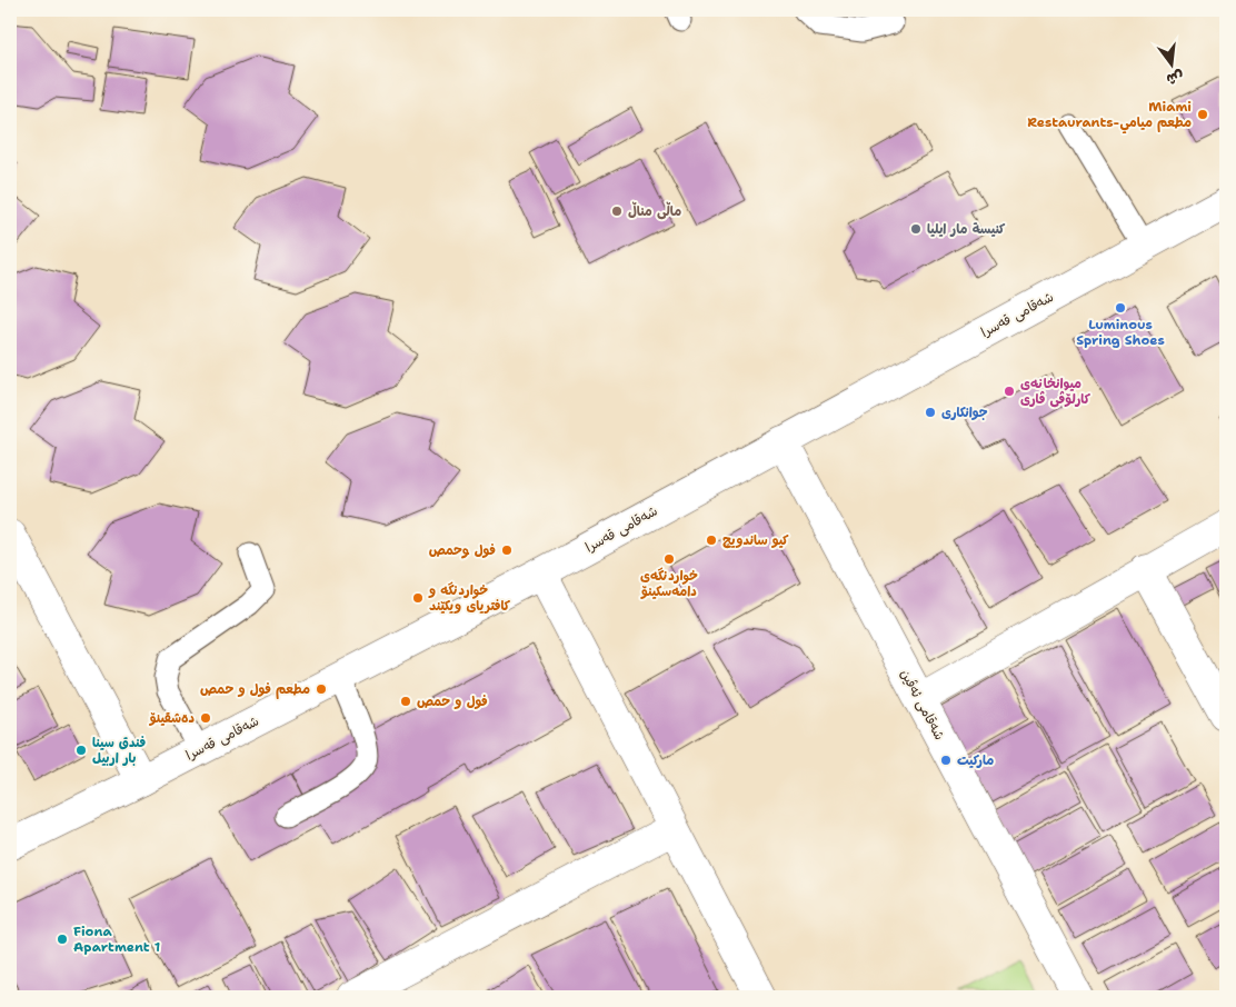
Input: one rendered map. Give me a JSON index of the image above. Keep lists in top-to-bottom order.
{
  "streets": {
    "street": ["شەقامی قەسرا", "شەقامی ئەڤین"]
  },
  "crossings": [
    ["شەقامی قەسرا", "شەقامی ئەڤین"]
  ],
  "places": [
    "Miami Restaurants-مطعم ميامي",
    "ماڵی مناڵ",
    "كنيسة مار ايليا",
    "Luminous Spring Shoes",
    "میوانخانەی کارلۆڤی ڤاری",
    "جوانکاری",
    "کیو ساندویچ",
    "فول وحمص",
    "خواردنگەی دامەسکینۆ",
    "خواردنگە و کافتریای ویکێند",
    "مطعم فول و حمص",
    "فول و حمص",
    "دەشقینۆ",
    "فندق سينا بار اربيل",
    "ماركيت",
    "Fiona Apartment 1"
  ],
  "north": "bottom"
}
